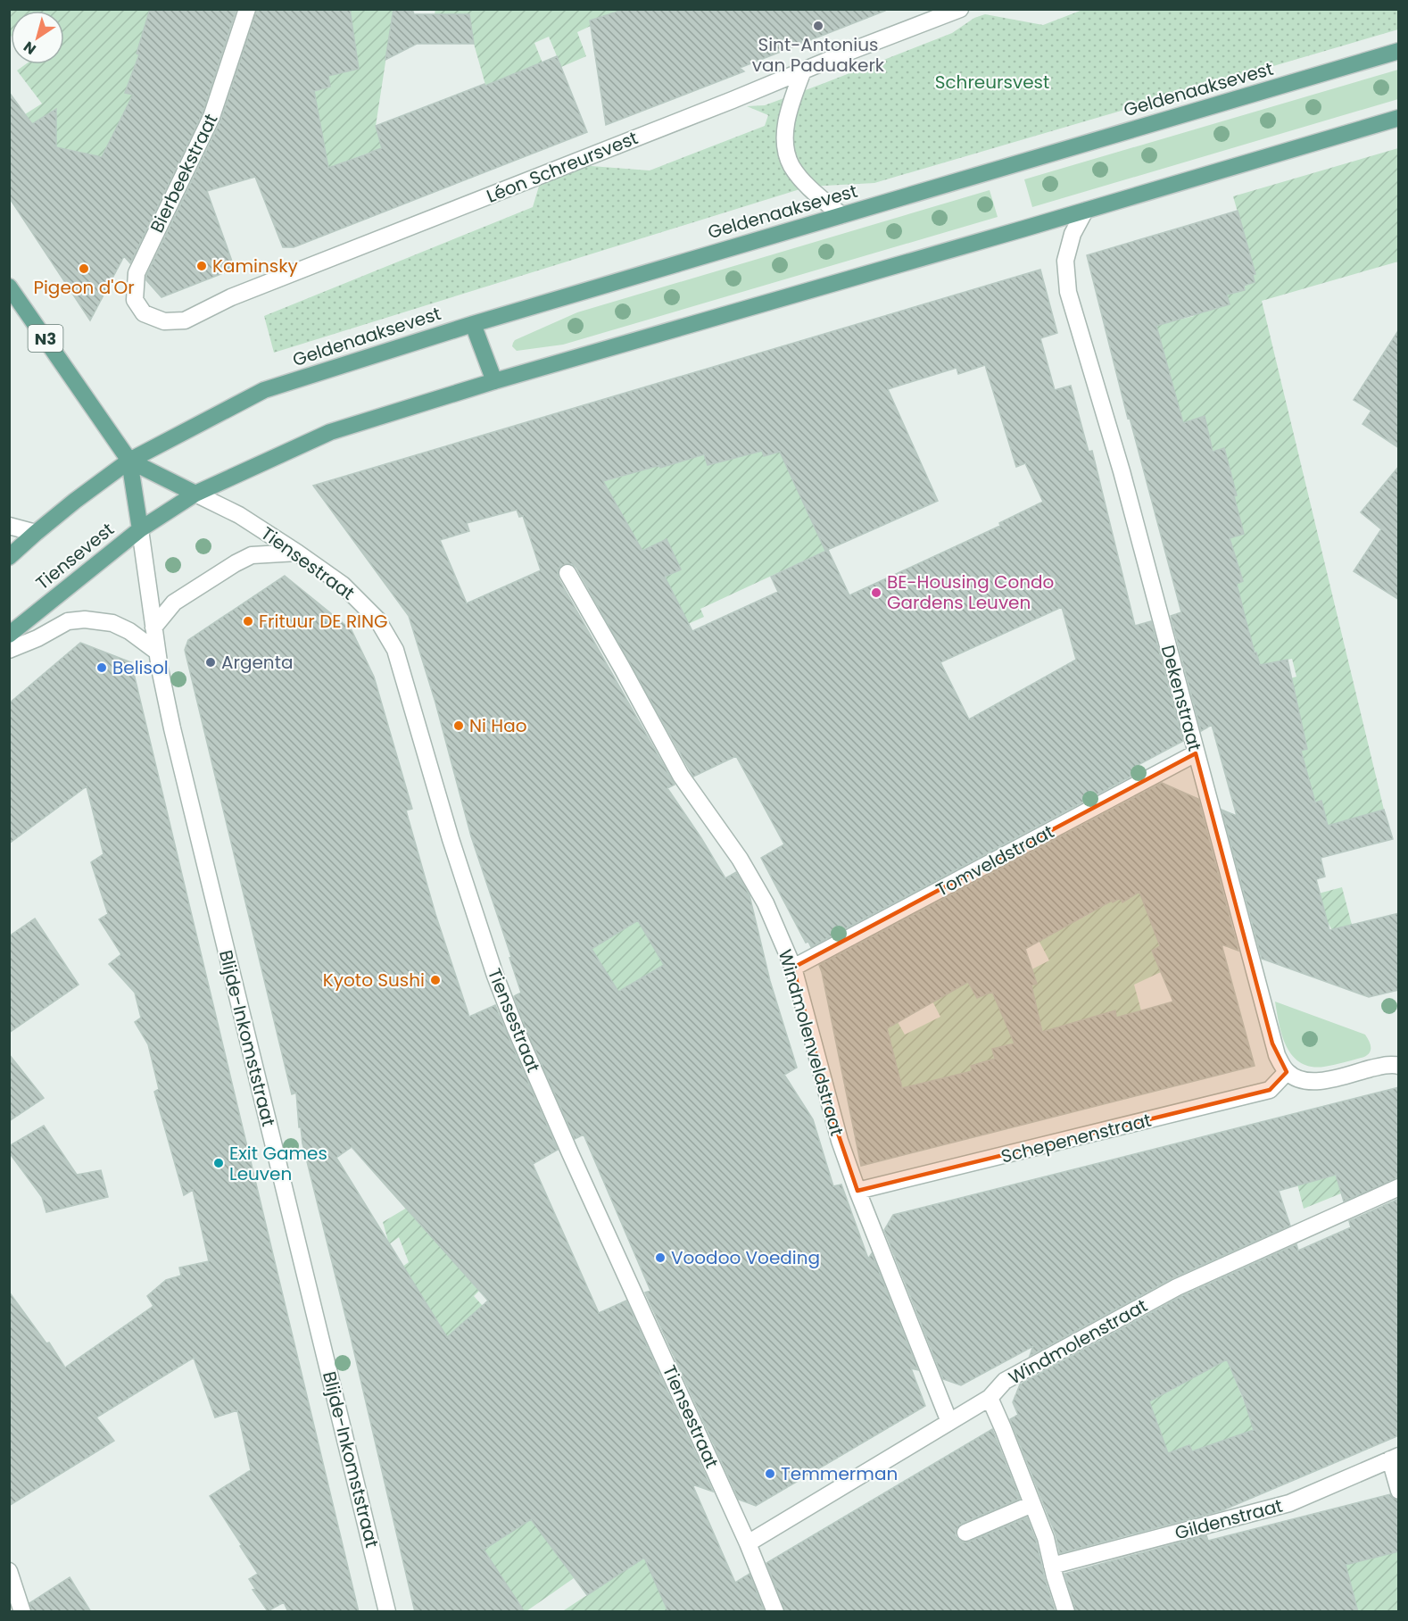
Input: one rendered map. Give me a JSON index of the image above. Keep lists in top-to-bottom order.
{
  "streets": {
    "main road": ["Geldenaaksevest", "N3", "Tiensevest"],
    "street": [
      "Léon Schreursvest",
      "Bierbeekstraat",
      "Tiensestraat",
      "Dekenstraat",
      "Tomveldstraat",
      "Blijde-Inkomststraat",
      "Windmolenveldstraat",
      "Schepenenstraat",
      "Windmolenstraat",
      "Gildenstraat"
    ]
  },
  "crossings": [
    ["Geldenaaksevest", "N3"],
    ["Léon Schreursvest", "Bierbeekstraat"],
    ["Tiensevest", "Tiensestraat"],
    ["Tiensevest", "Blijde-Inkomststraat"],
    ["Tiensestraat", "Windmolenstraat"],
    ["Dekenstraat", "Tomveldstraat"],
    ["Dekenstraat", "Schepenenstraat"],
    ["Tomveldstraat", "Windmolenveldstraat"],
    ["Windmolenveldstraat", "Schepenenstraat"],
    ["Windmolenveldstraat", "Windmolenstraat"]
  ],
  "parks": ["Schreursvest"],
  "places": [
    "Sint-Antonius van Paduakerk",
    "Kaminsky",
    "Pigeon d'Or",
    "BE-Housing Condo Gardens Leuven",
    "Frituur DE RING",
    "Argenta",
    "Belisol",
    "Ni Hao",
    "Kyoto Sushi",
    "Exit Games Leuven",
    "Voodoo Voeding",
    "Temmerman"
  ],
  "north": "bottom left"
}
